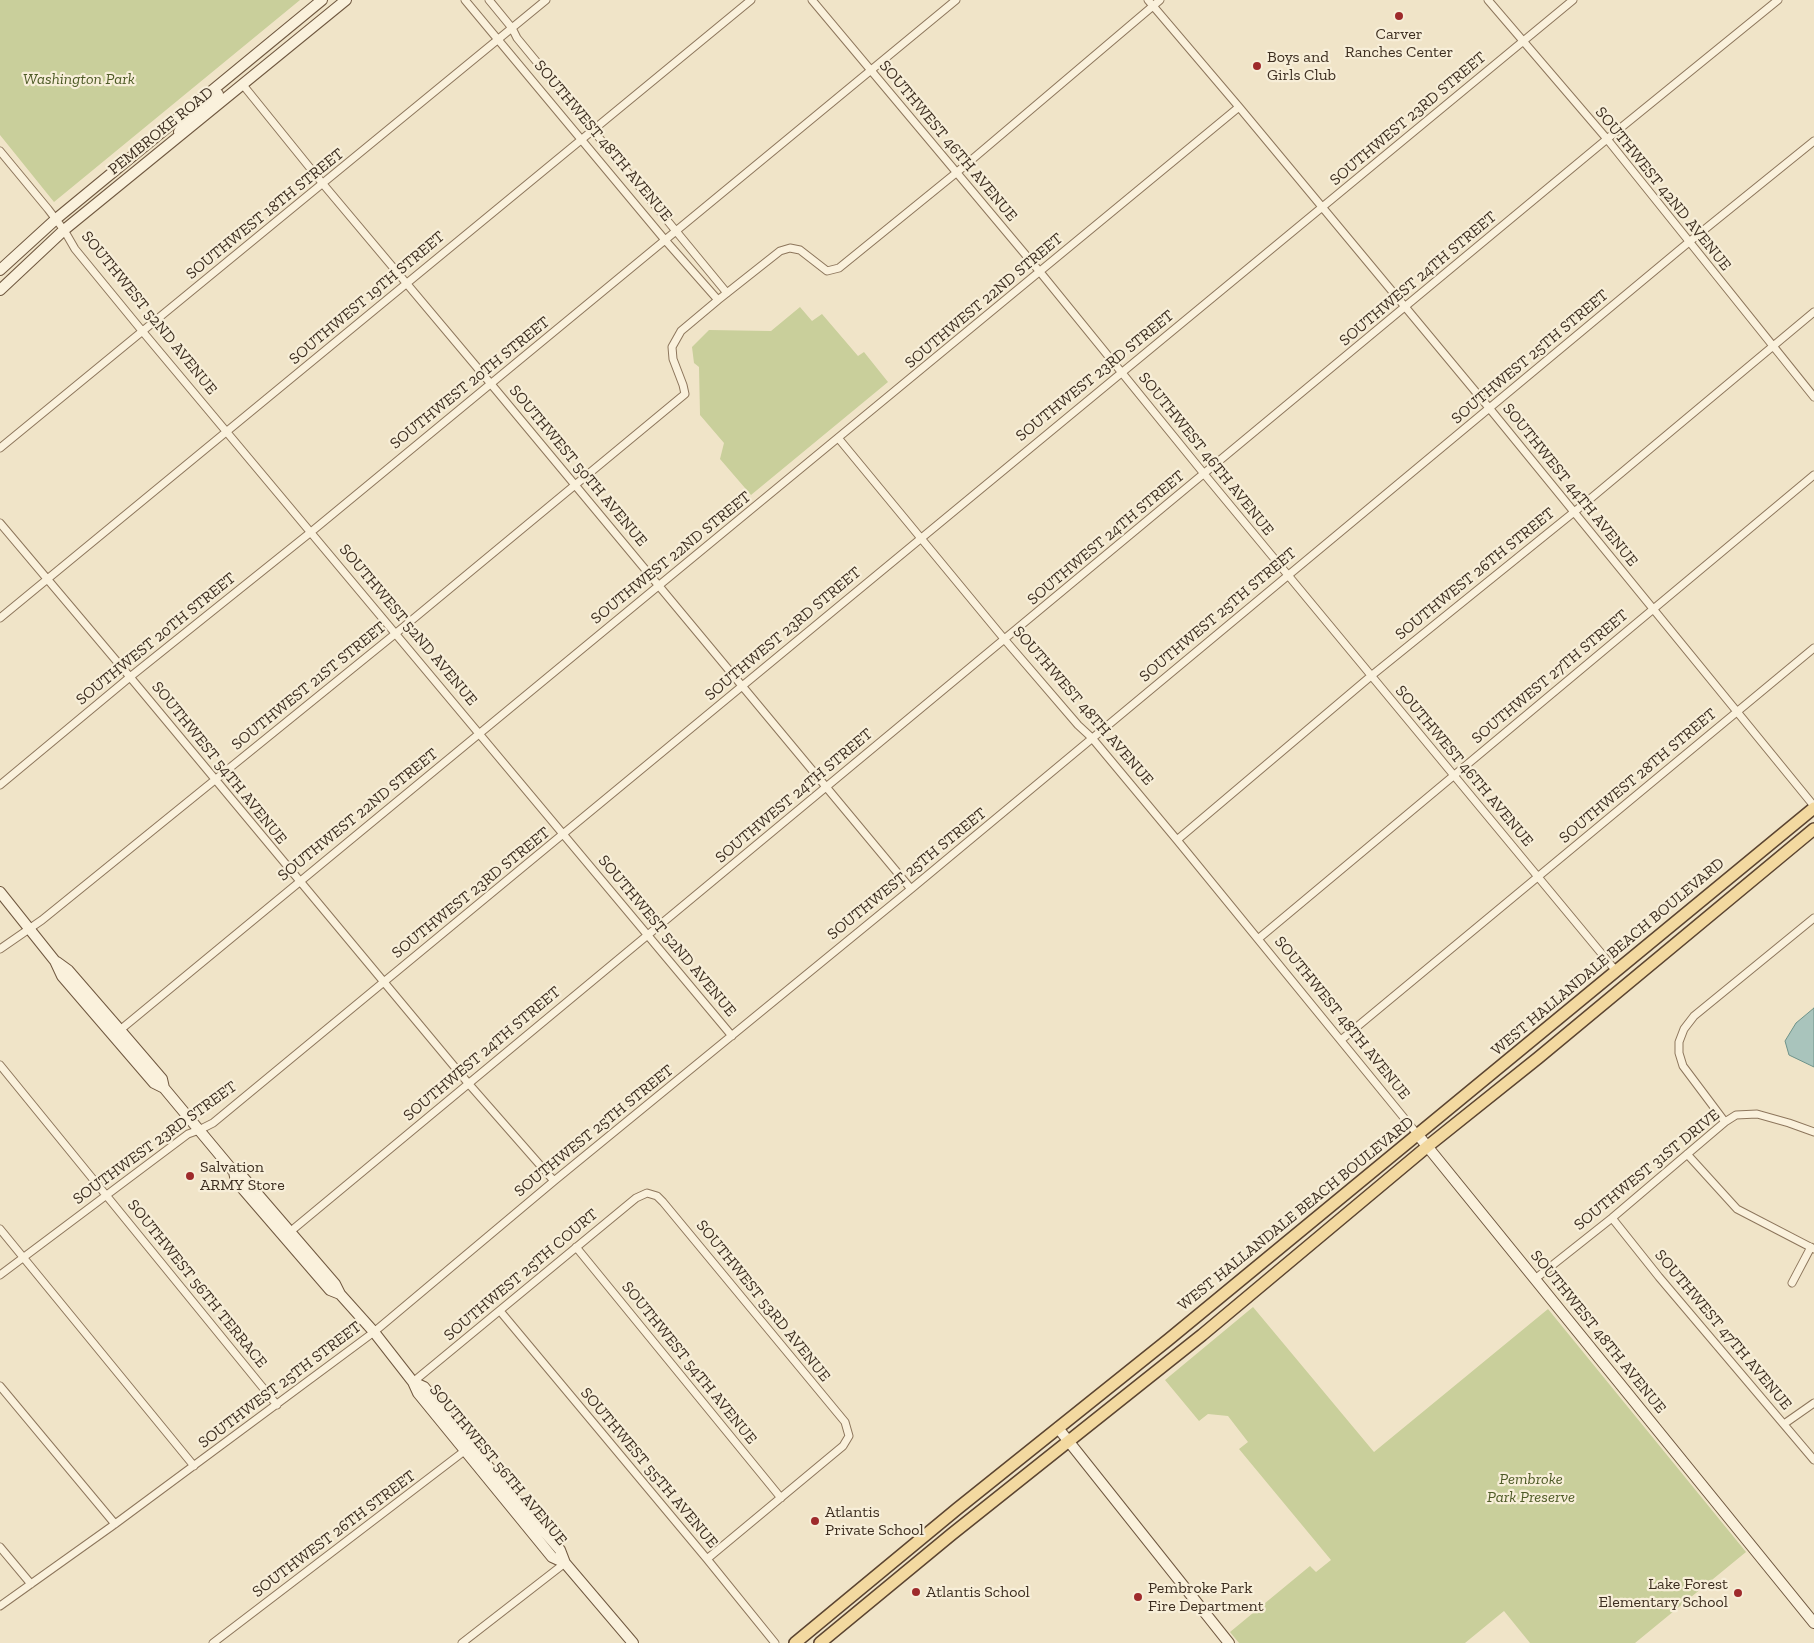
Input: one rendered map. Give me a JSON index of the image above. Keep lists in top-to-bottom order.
{
  "streets": {
    "main road": ["WEST HALLANDALE BEACH BOULEVARD"],
    "street": [
      "SOUTHWEST 23RD STREET",
      "PEMBROKE ROAD",
      "SOUTHWEST 48TH AVENUE",
      "SOUTHWEST 46TH AVENUE",
      "SOUTHWEST 42ND AVENUE",
      "SOUTHWEST 18TH STREET",
      "SOUTHWEST 24TH STREET",
      "SOUTHWEST 19TH STREET",
      "SOUTHWEST 22ND STREET",
      "SOUTHWEST 52ND AVENUE",
      "SOUTHWEST 25TH STREET",
      "SOUTHWEST 20TH STREET",
      "SOUTHWEST 50TH AVENUE",
      "SOUTHWEST 44TH AVENUE",
      "SOUTHWEST 26TH STREET",
      "SOUTHWEST 27TH STREET",
      "SOUTHWEST 21ST STREET",
      "SOUTHWEST 54TH AVENUE",
      "SOUTHWEST 28TH STREET",
      "SOUTHWEST 31ST DRIVE",
      "SOUTHWEST 25TH COURT",
      "SOUTHWEST 56TH TERRACE",
      "SOUTHWEST 53RD AVENUE",
      "SOUTHWEST 47TH AVENUE",
      "SOUTHWEST 56TH AVENUE",
      "SOUTHWEST 55TH AVENUE"
    ]
  },
  "crossings": [
    ["SOUTHWEST 23RD STREET", "SOUTHWEST 48TH AVENUE"],
    ["SOUTHWEST 23RD STREET", "SOUTHWEST 46TH AVENUE"],
    ["SOUTHWEST 23RD STREET", "SOUTHWEST 42ND AVENUE"],
    ["SOUTHWEST 23RD STREET", "SOUTHWEST 52ND AVENUE"],
    ["SOUTHWEST 23RD STREET", "SOUTHWEST 50TH AVENUE"],
    ["SOUTHWEST 23RD STREET", "SOUTHWEST 44TH AVENUE"],
    ["SOUTHWEST 23RD STREET", "SOUTHWEST 54TH AVENUE"],
    ["SOUTHWEST 23RD STREET", "SOUTHWEST 56TH TERRACE"],
    ["SOUTHWEST 23RD STREET", "SOUTHWEST 56TH AVENUE"],
    ["PEMBROKE ROAD", "SOUTHWEST 52ND AVENUE"],
    ["PEMBROKE ROAD", "SOUTHWEST 50TH AVENUE"],
    ["SOUTHWEST 48TH AVENUE", "SOUTHWEST 18TH STREET"],
    ["SOUTHWEST 48TH AVENUE", "SOUTHWEST 24TH STREET"],
    ["SOUTHWEST 48TH AVENUE", "SOUTHWEST 19TH STREET"],
    ["SOUTHWEST 48TH AVENUE", "SOUTHWEST 22ND STREET"],
    ["SOUTHWEST 48TH AVENUE", "SOUTHWEST 25TH STREET"],
    ["SOUTHWEST 48TH AVENUE", "SOUTHWEST 20TH STREET"],
    ["SOUTHWEST 48TH AVENUE", "SOUTHWEST 26TH STREET"],
    ["SOUTHWEST 48TH AVENUE", "SOUTHWEST 27TH STREET"],
    ["SOUTHWEST 48TH AVENUE", "SOUTHWEST 21ST STREET"],
    ["SOUTHWEST 48TH AVENUE", "SOUTHWEST 28TH STREET"],
    ["SOUTHWEST 48TH AVENUE", "WEST HALLANDALE BEACH BOULEVARD"],
    ["SOUTHWEST 48TH AVENUE", "SOUTHWEST 31ST DRIVE"],
    ["SOUTHWEST 46TH AVENUE", "SOUTHWEST 24TH STREET"],
    ["SOUTHWEST 46TH AVENUE", "SOUTHWEST 22ND STREET"],
    ["SOUTHWEST 46TH AVENUE", "SOUTHWEST 25TH STREET"],
    ["SOUTHWEST 46TH AVENUE", "SOUTHWEST 20TH STREET"],
    ["SOUTHWEST 46TH AVENUE", "SOUTHWEST 26TH STREET"],
    ["SOUTHWEST 46TH AVENUE", "SOUTHWEST 27TH STREET"],
    ["SOUTHWEST 46TH AVENUE", "SOUTHWEST 28TH STREET"],
    ["SOUTHWEST 46TH AVENUE", "WEST HALLANDALE BEACH BOULEVARD"],
    ["SOUTHWEST 42ND AVENUE", "SOUTHWEST 24TH STREET"],
    ["SOUTHWEST 42ND AVENUE", "SOUTHWEST 25TH STREET"],
    ["SOUTHWEST 42ND AVENUE", "SOUTHWEST 26TH STREET"],
    ["SOUTHWEST 18TH STREET", "SOUTHWEST 52ND AVENUE"],
    ["SOUTHWEST 18TH STREET", "SOUTHWEST 50TH AVENUE"],
    ["SOUTHWEST 24TH STREET", "SOUTHWEST 52ND AVENUE"],
    ["SOUTHWEST 24TH STREET", "SOUTHWEST 50TH AVENUE"],
    ["SOUTHWEST 24TH STREET", "SOUTHWEST 44TH AVENUE"],
    ["SOUTHWEST 24TH STREET", "SOUTHWEST 54TH AVENUE"],
    ["SOUTHWEST 24TH STREET", "SOUTHWEST 56TH AVENUE"],
    ["SOUTHWEST 19TH STREET", "SOUTHWEST 52ND AVENUE"],
    ["SOUTHWEST 19TH STREET", "SOUTHWEST 50TH AVENUE"],
    ["SOUTHWEST 19TH STREET", "SOUTHWEST 54TH AVENUE"],
    ["SOUTHWEST 22ND STREET", "SOUTHWEST 52ND AVENUE"],
    ["SOUTHWEST 22ND STREET", "SOUTHWEST 50TH AVENUE"],
    ["SOUTHWEST 22ND STREET", "SOUTHWEST 44TH AVENUE"],
    ["SOUTHWEST 22ND STREET", "SOUTHWEST 54TH AVENUE"],
    ["SOUTHWEST 22ND STREET", "SOUTHWEST 56TH AVENUE"],
    ["SOUTHWEST 52ND AVENUE", "SOUTHWEST 25TH STREET"],
    ["SOUTHWEST 52ND AVENUE", "SOUTHWEST 20TH STREET"],
    ["SOUTHWEST 52ND AVENUE", "SOUTHWEST 21ST STREET"],
    ["SOUTHWEST 25TH STREET", "SOUTHWEST 50TH AVENUE"],
    ["SOUTHWEST 25TH STREET", "SOUTHWEST 44TH AVENUE"],
    ["SOUTHWEST 25TH STREET", "SOUTHWEST 54TH AVENUE"],
    ["SOUTHWEST 25TH STREET", "SOUTHWEST 56TH TERRACE"],
    ["SOUTHWEST 25TH STREET", "SOUTHWEST 56TH AVENUE"],
    ["SOUTHWEST 20TH STREET", "SOUTHWEST 50TH AVENUE"],
    ["SOUTHWEST 20TH STREET", "SOUTHWEST 54TH AVENUE"],
    ["SOUTHWEST 50TH AVENUE", "SOUTHWEST 21ST STREET"],
    ["SOUTHWEST 44TH AVENUE", "SOUTHWEST 26TH STREET"],
    ["SOUTHWEST 44TH AVENUE", "SOUTHWEST 27TH STREET"],
    ["SOUTHWEST 44TH AVENUE", "SOUTHWEST 28TH STREET"],
    ["SOUTHWEST 44TH AVENUE", "WEST HALLANDALE BEACH BOULEVARD"],
    ["SOUTHWEST 26TH STREET", "SOUTHWEST 56TH AVENUE"],
    ["SOUTHWEST 21ST STREET", "SOUTHWEST 54TH AVENUE"],
    ["SOUTHWEST 21ST STREET", "SOUTHWEST 56TH AVENUE"],
    ["SOUTHWEST 54TH AVENUE", "SOUTHWEST 25TH COURT"],
    ["SOUTHWEST 54TH AVENUE", "SOUTHWEST 53RD AVENUE"],
    ["SOUTHWEST 31ST DRIVE", "SOUTHWEST 47TH AVENUE"],
    ["SOUTHWEST 25TH COURT", "SOUTHWEST 53RD AVENUE"],
    ["SOUTHWEST 25TH COURT", "SOUTHWEST 56TH AVENUE"],
    ["SOUTHWEST 25TH COURT", "SOUTHWEST 55TH AVENUE"]
  ],
  "parks": ["Washington Park", "Pembroke Park Preserve"],
  "places": [
    "Carver Ranches Center",
    "Boys and Girls Club",
    "Salvation ARMY Store",
    "Atlantis Private School",
    "Atlantis School",
    "Lake Forest Elementary School",
    "Pembroke Park Fire Department"
  ]
}
